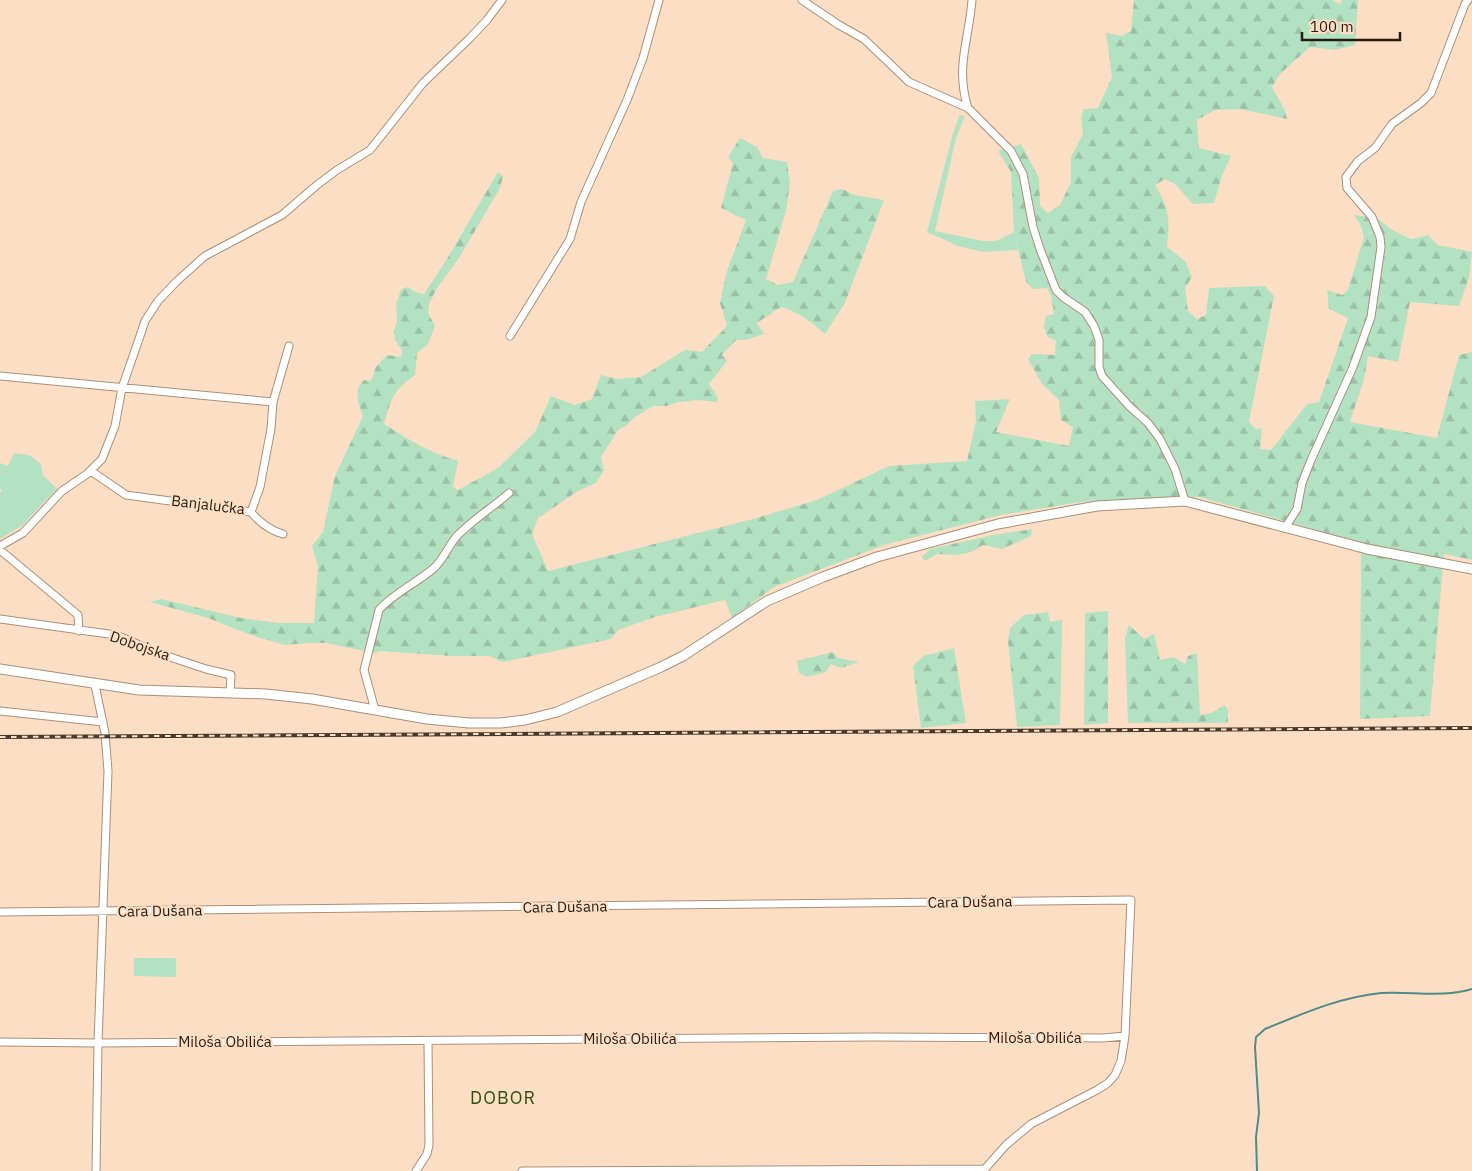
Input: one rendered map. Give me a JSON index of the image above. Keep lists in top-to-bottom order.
{
  "streets": {
    "street": [
      "Banjalučka",
      "Dobojska",
      "Cara Dušana",
      "Miloša Obilića"
    ]
  },
  "crossings": [
    ["Cara Dušana", "Miloša Obilića"]
  ],
  "districts": ["DOBOR"],
  "scale_bar": "100 m"
}
